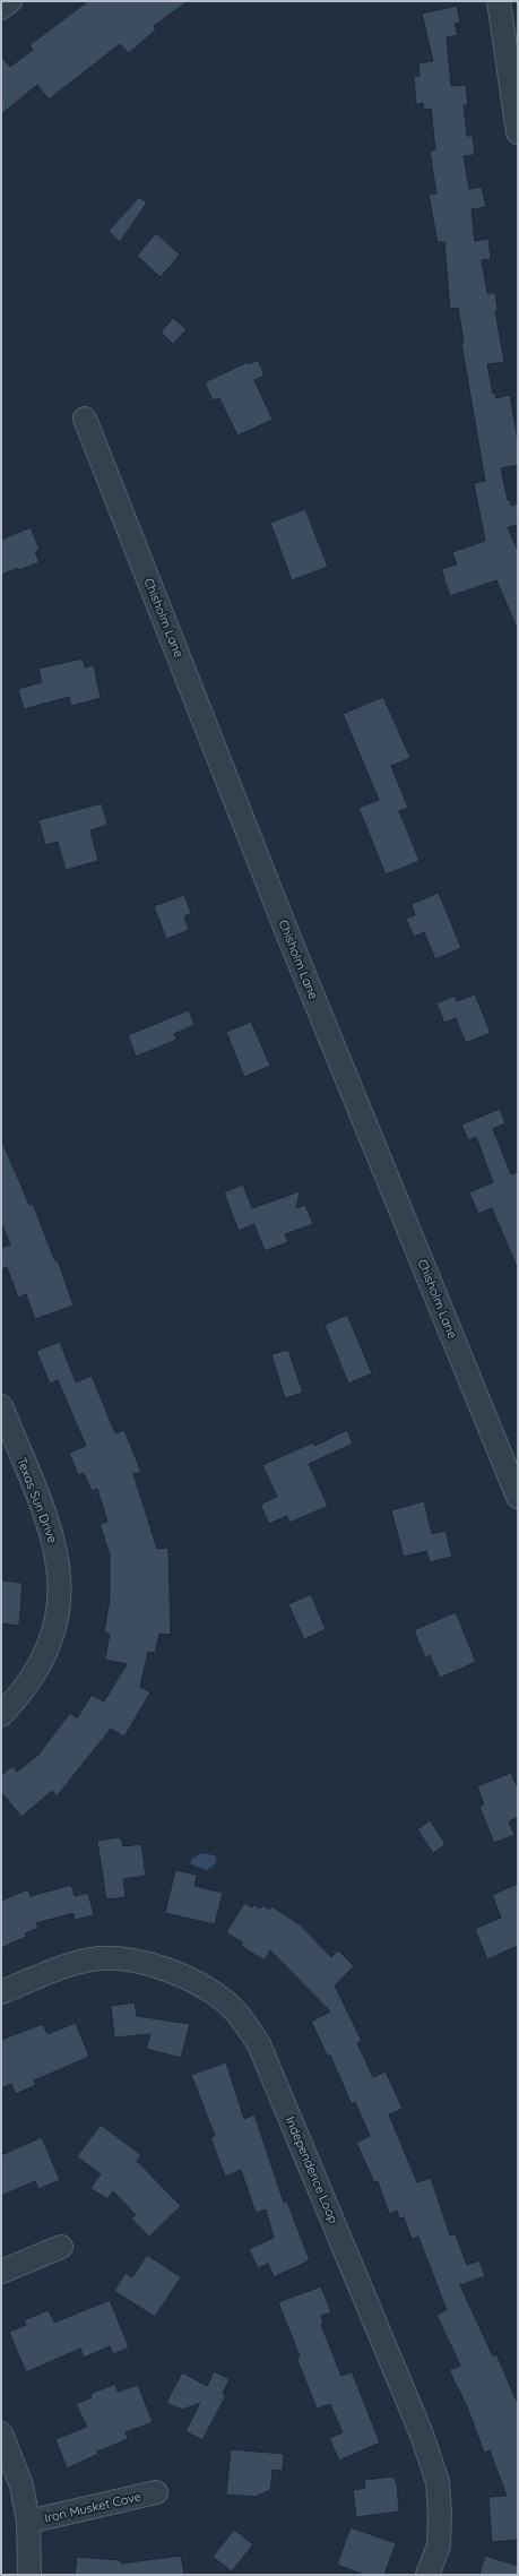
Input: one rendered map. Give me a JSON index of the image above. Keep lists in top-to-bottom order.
{
  "streets": {
    "street": [
      "Chisholm Lane",
      "Texas Sun Drive",
      "Independence Loop",
      "Iron Musket Cove"
    ]
  }
}
